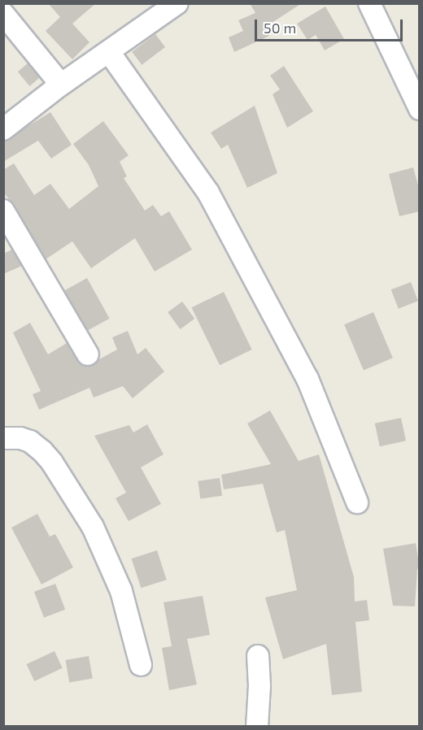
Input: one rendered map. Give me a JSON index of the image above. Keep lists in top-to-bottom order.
{
  "scale_bar": "50 m"
}
